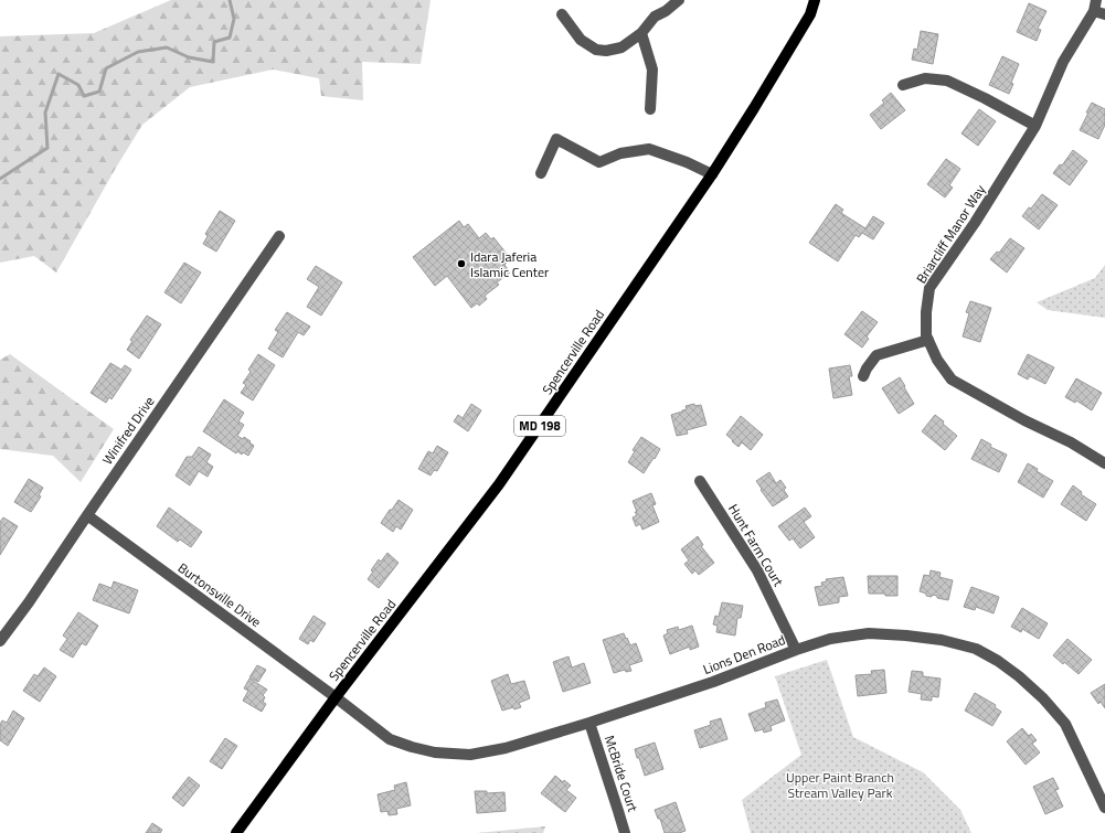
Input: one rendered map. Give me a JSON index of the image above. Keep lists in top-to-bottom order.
{
  "streets": {
    "main road": ["Spencerville Road", "MD 198"],
    "street": [
      "Briarcliff Manor Way",
      "Winifred Drive",
      "Hunt Farm Court",
      "Burtonsville Drive",
      "Lions Den Road",
      "McBride Court"
    ]
  },
  "crossings": [
    ["Spencerville Road", "Burtonsville Drive"],
    ["Spencerville Road", "Lions Den Road"],
    ["Winifred Drive", "Burtonsville Drive"],
    ["Hunt Farm Court", "Lions Den Road"],
    ["Burtonsville Drive", "Lions Den Road"],
    ["Lions Den Road", "McBride Court"]
  ],
  "parks": ["Upper Paint Branch Stream Valley Park"],
  "places": ["Idara Jaferia Islamic Center"]
}
